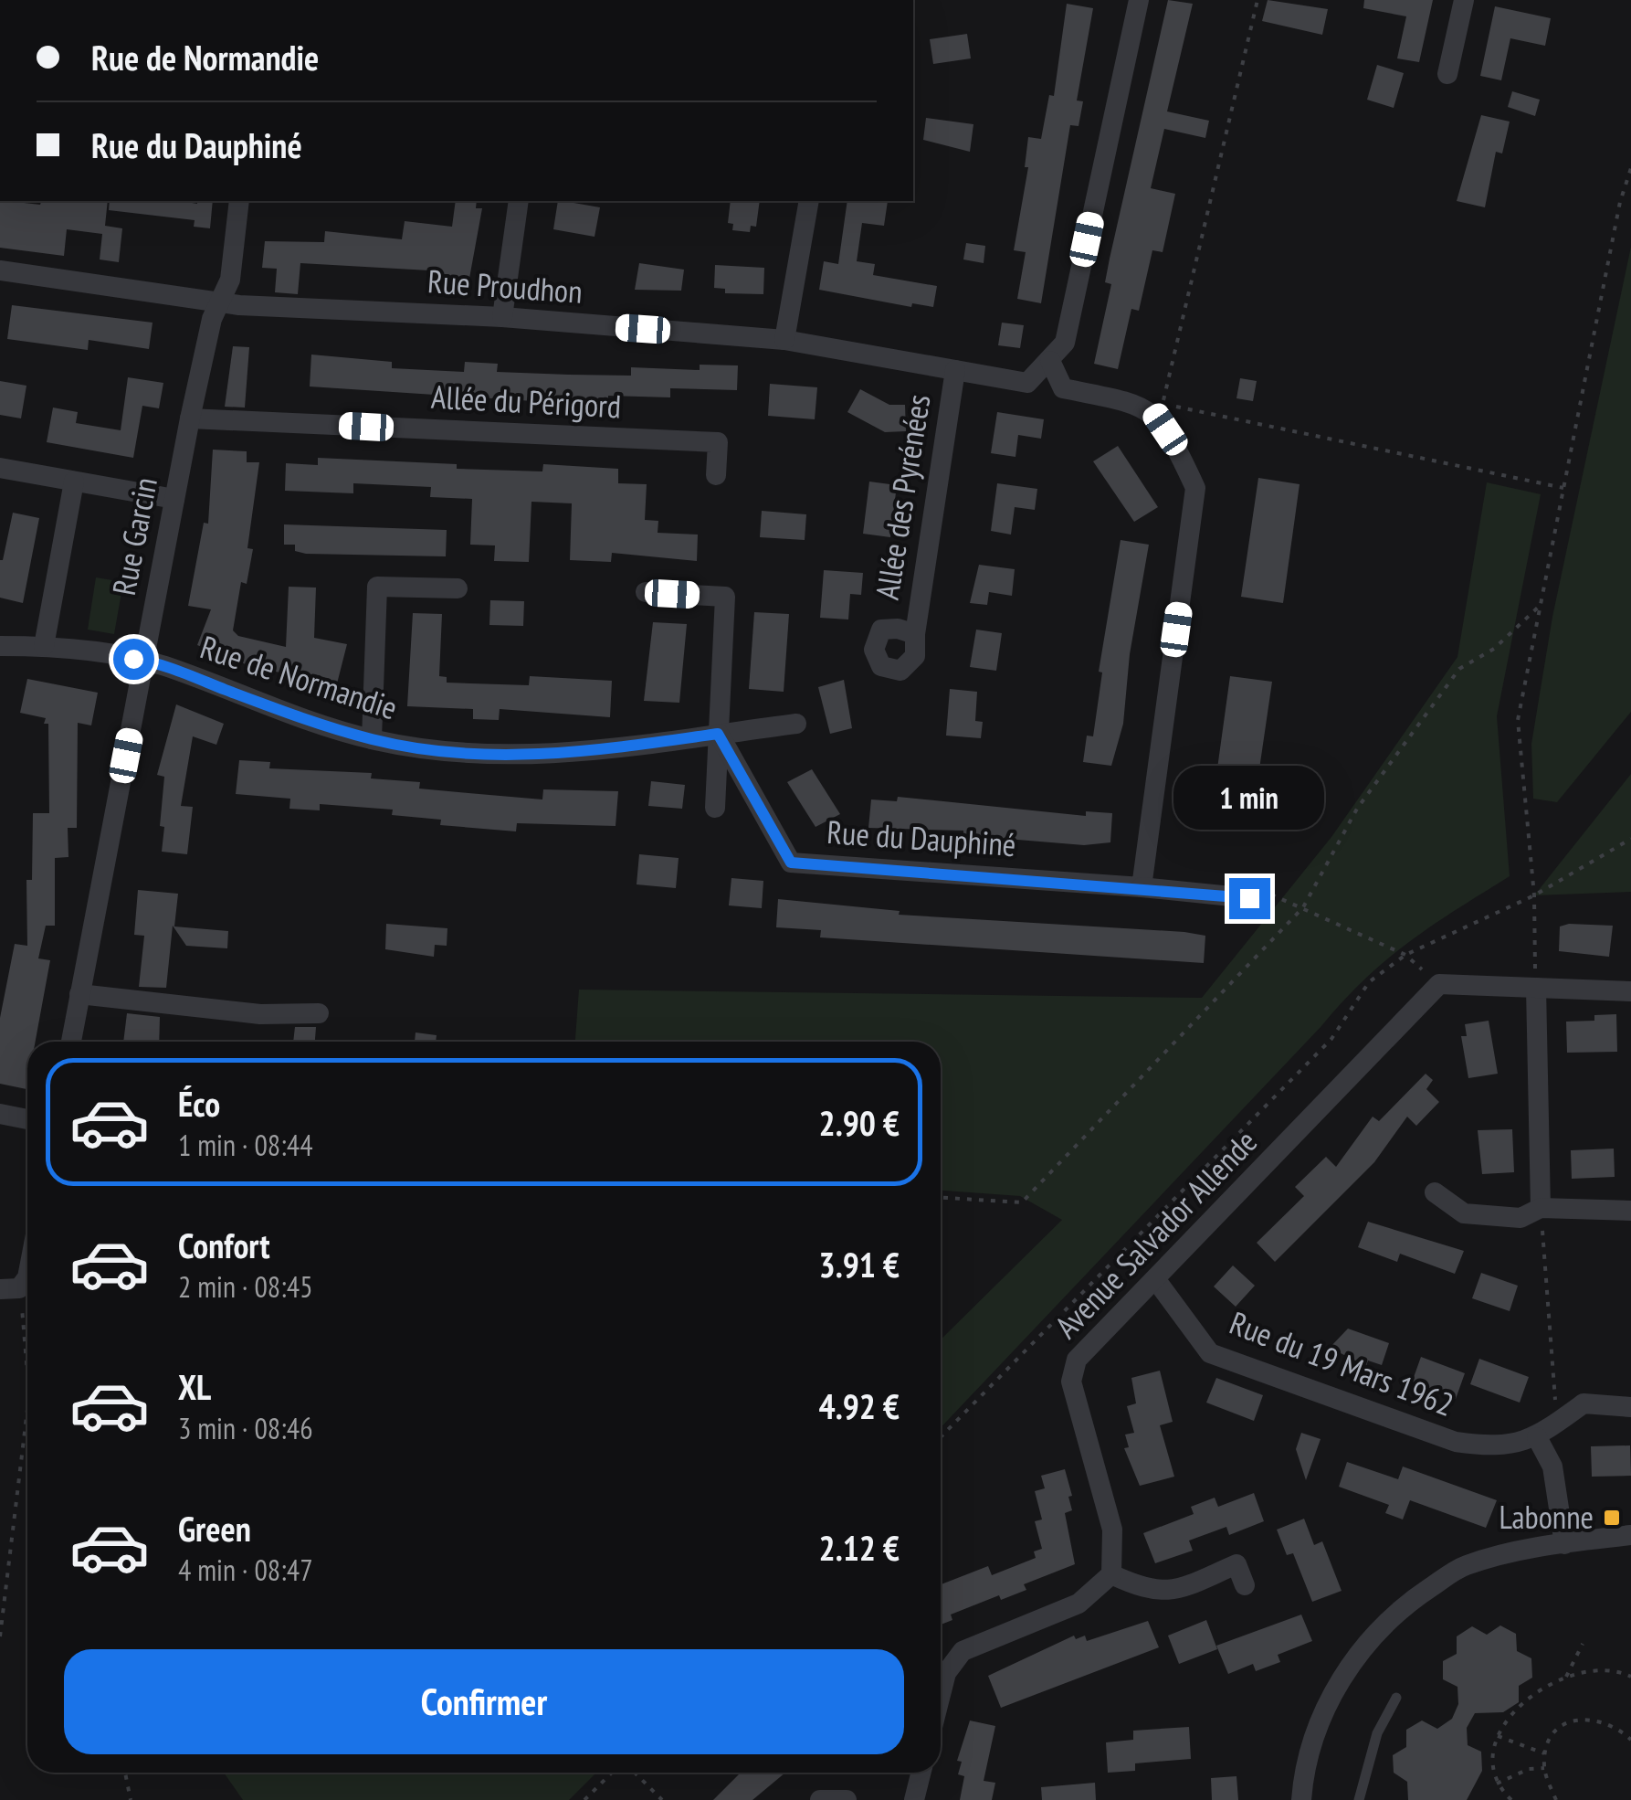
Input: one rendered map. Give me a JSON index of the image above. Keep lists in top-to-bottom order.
{
  "streets": {
    "street": [
      "Rue Proudhon",
      "Allée du Périgord",
      "Allée des Pyrénées",
      "Rue Garcin",
      "Rue de Normandie",
      "Rue du Dauphiné",
      "Avenue Salvador Allende",
      "Rue du 19 Mars 1962"
    ]
  },
  "crossings": [
    ["Rue Proudhon", "Allée des Pyrénées"],
    ["Rue Proudhon", "Rue Garcin"],
    ["Allée du Périgord", "Rue Garcin"],
    ["Rue Garcin", "Rue de Normandie"],
    ["Rue de Normandie", "Rue du Dauphiné"],
    ["Avenue Salvador Allende", "Rue du 19 Mars 1962"]
  ],
  "places": {
    "transit": ["Labonne"]
  },
  "page": {
    "banner": ["Rue de Normandie", "Rue du Dauphiné"],
    "bubble": "1 min",
    "list": [
      {
        "name": "Éco",
        "note": "1 min · 08:44",
        "value": "2.90 €"
      },
      {
        "name": "Confort",
        "note": "2 min · 08:45",
        "value": "3.91 €"
      },
      {
        "name": "XL",
        "note": "3 min · 08:46",
        "value": "4.92 €"
      },
      {
        "name": "Green",
        "note": "4 min · 08:47",
        "value": "2.12 €"
      }
    ],
    "buttons": "Confirmer"
  }
}
